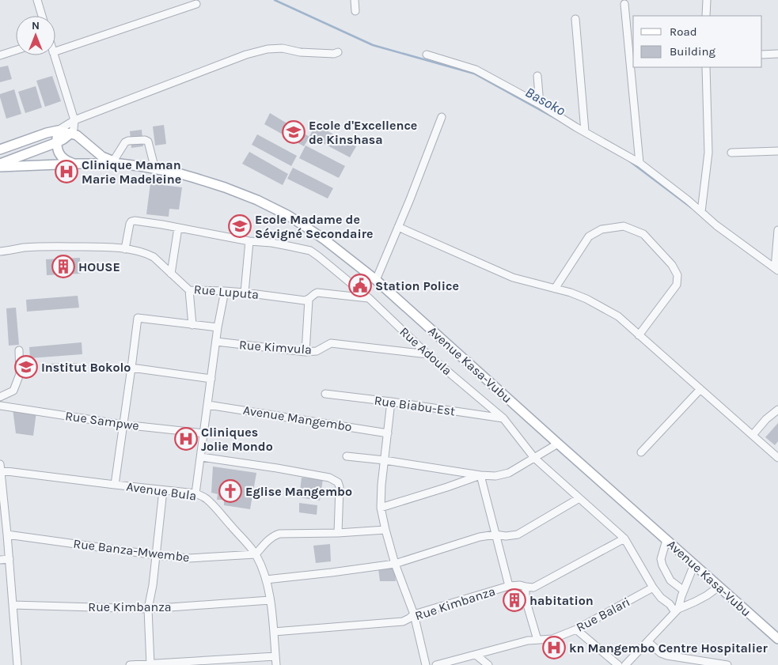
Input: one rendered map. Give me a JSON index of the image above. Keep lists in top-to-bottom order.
{
  "streets": {
    "main road": ["Avenue Kasa-Vubu"],
    "street": [
      "Rue Luputa",
      "Rue Kimvula",
      "Rue Adoula",
      "Rue Biabu-Est",
      "Avenue Mangembo",
      "Rue Sampwe",
      "Avenue Bula",
      "Rue Banza-Mwembe",
      "Rue Kimbanza",
      "Rue Balari"
    ]
  },
  "crossings": [
    ["Rue Luputa", "Rue Adoula"],
    ["Rue Kimvula", "Rue Adoula"],
    ["Rue Adoula", "Rue Biabu-Est"],
    ["Rue Adoula", "Rue Kimbanza"],
    ["Rue Adoula", "Rue Balari"],
    ["Avenue Bula", "Rue Banza-Mwembe"],
    ["Avenue Bula", "Rue Kimbanza"]
  ],
  "water": ["Basoko"],
  "places": {
    "school or university": ["Ecole d'Excellence de Kinshasa", "Ecole Madame de Sévigné Secondaire", "Institut Bokolo"],
    "hospital": ["Clinique Maman Marie Madeleine", "Cliniques Jolie Mondo", "kn Mangembo Centre Hospitalier"],
    "building": ["HOUSE", "habitation"],
    "public building": ["Station Police"],
    "church": ["Eglise Mangembo"]
  },
  "legend": ["Road", "Building"],
  "north": "top"
}
